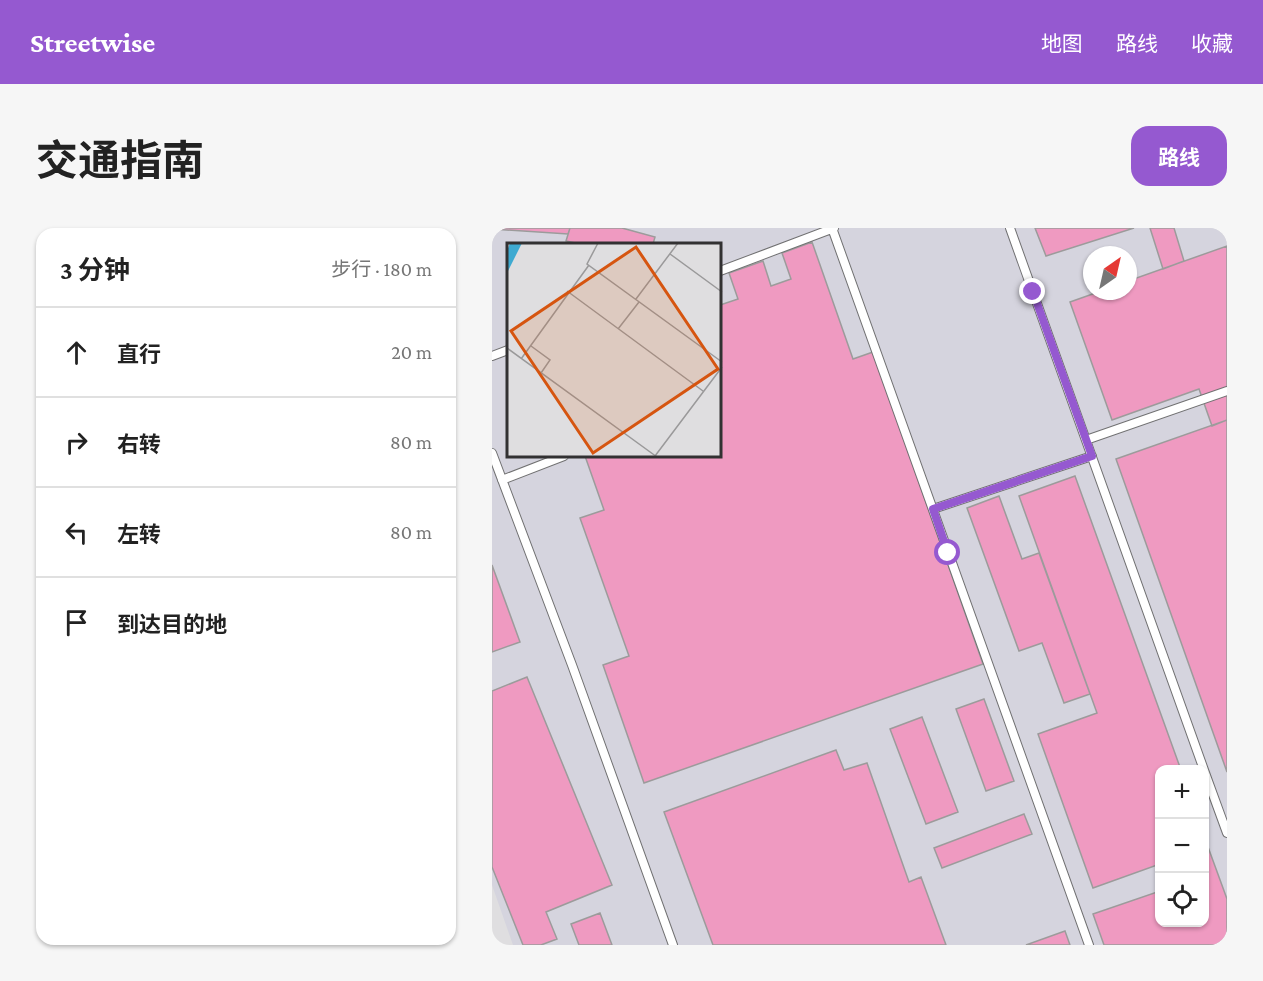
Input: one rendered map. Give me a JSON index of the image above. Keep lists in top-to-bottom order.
{
  "north": "top right",
  "page": {
    "header": "Streetwise",
    "nav": ["地图", "路线", "收藏"],
    "title": "交通指南",
    "buttons": "路线",
    "heading": ["3 分钟", "步行 · 180 m"],
    "list": [
      ["直行", "20 m"],
      ["右转", "80 m"],
      ["左转", "80 m"],
      "到达目的地"
    ],
    "map_buttons": ["+", "−"]
  }
}
